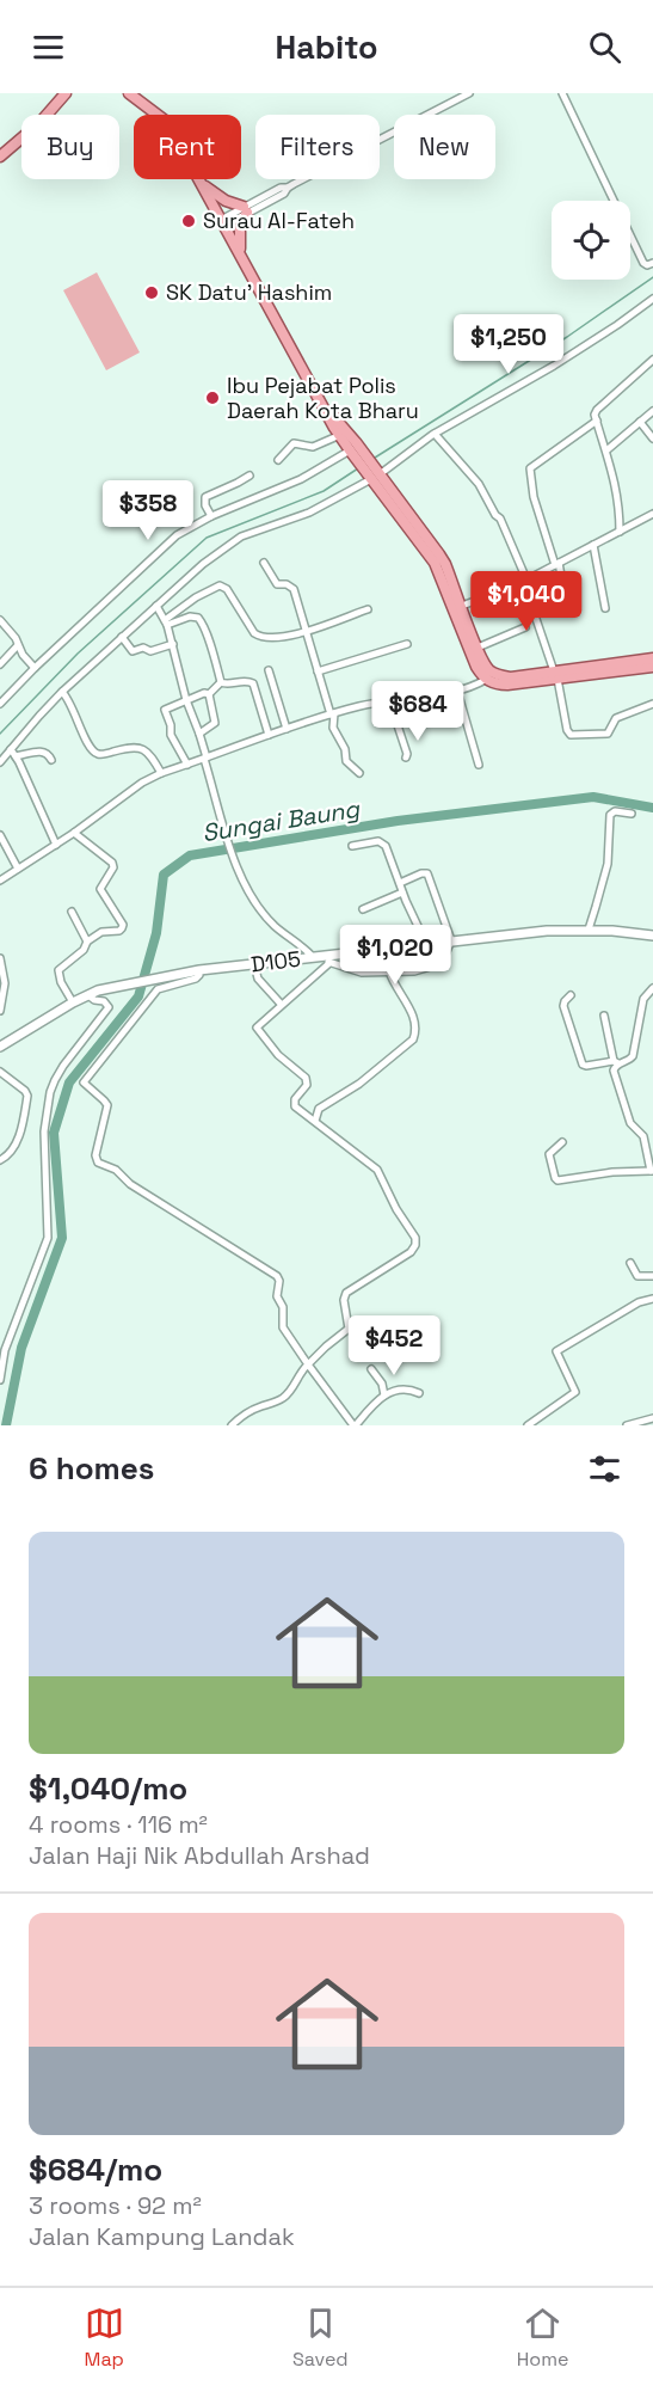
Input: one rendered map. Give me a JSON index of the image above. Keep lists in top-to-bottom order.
{
  "streets": {
    "street": ["D105"]
  },
  "water": ["Sungai Baung"],
  "places": ["Surau Al-Fateh", "SK Datu' Hashim", "Ibu Pejabat Polis Daerah Kota Bharu"],
  "page": {
    "header": "Habito",
    "chip": [
      "Buy",
      "Rent",
      "Filters",
      "New"
    ],
    "price": [
      "$1,250",
      "$358",
      "$1,040",
      "$684",
      "$1,020",
      "$452"
    ],
    "heading": "6 homes",
    "list": [
      {
        "name": "$1,040/mo",
        "note": "4 rooms · 116 m² · Jalan Haji Nik Abdullah Arshad"
      },
      {
        "name": "$684/mo",
        "note": "3 rooms · 92 m² · Jalan Kampung Landak"
      }
    ],
    "tabs": ["Map", "Saved", "Home"]
  }
}
